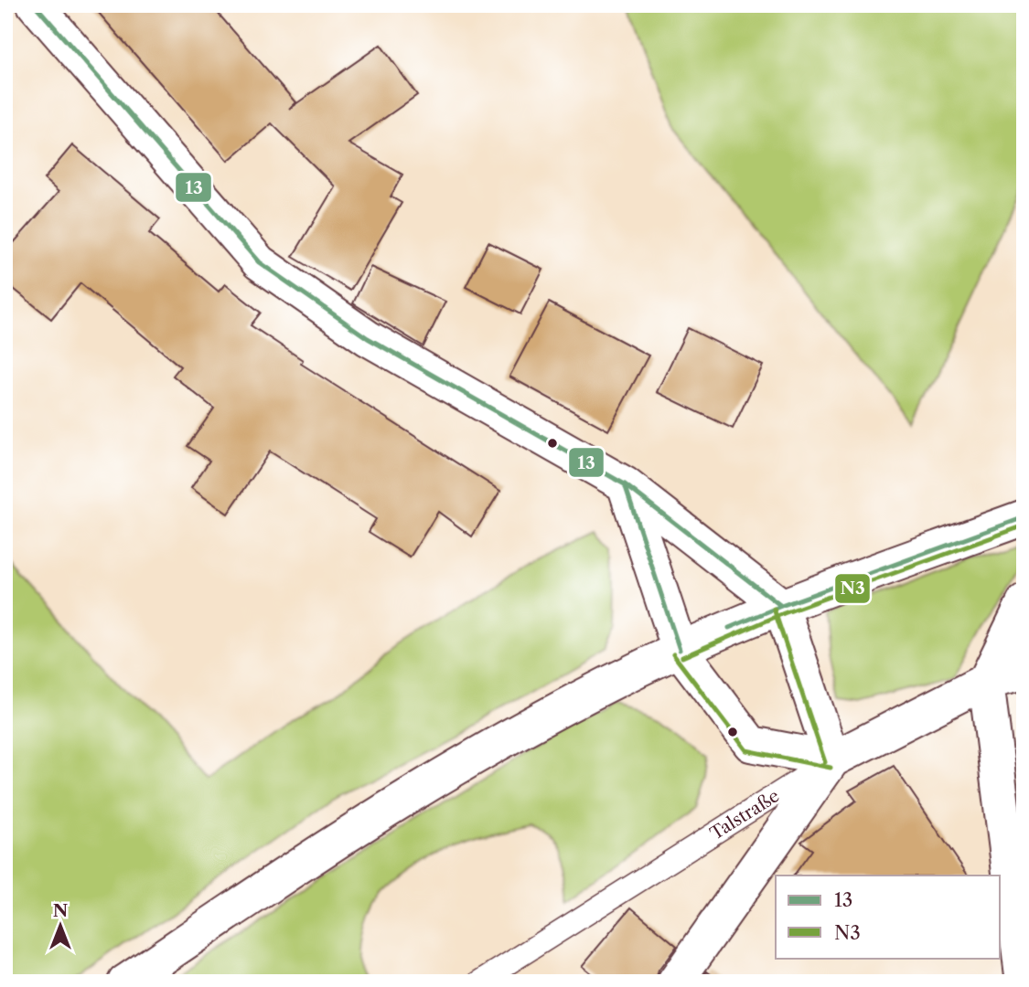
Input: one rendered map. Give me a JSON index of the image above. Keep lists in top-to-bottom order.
{
  "streets": {
    "street": ["Talstraße"]
  },
  "lines": ["transit line 13", "transit line N3"],
  "legend": ["13", "N3"],
  "north": "top"
}
